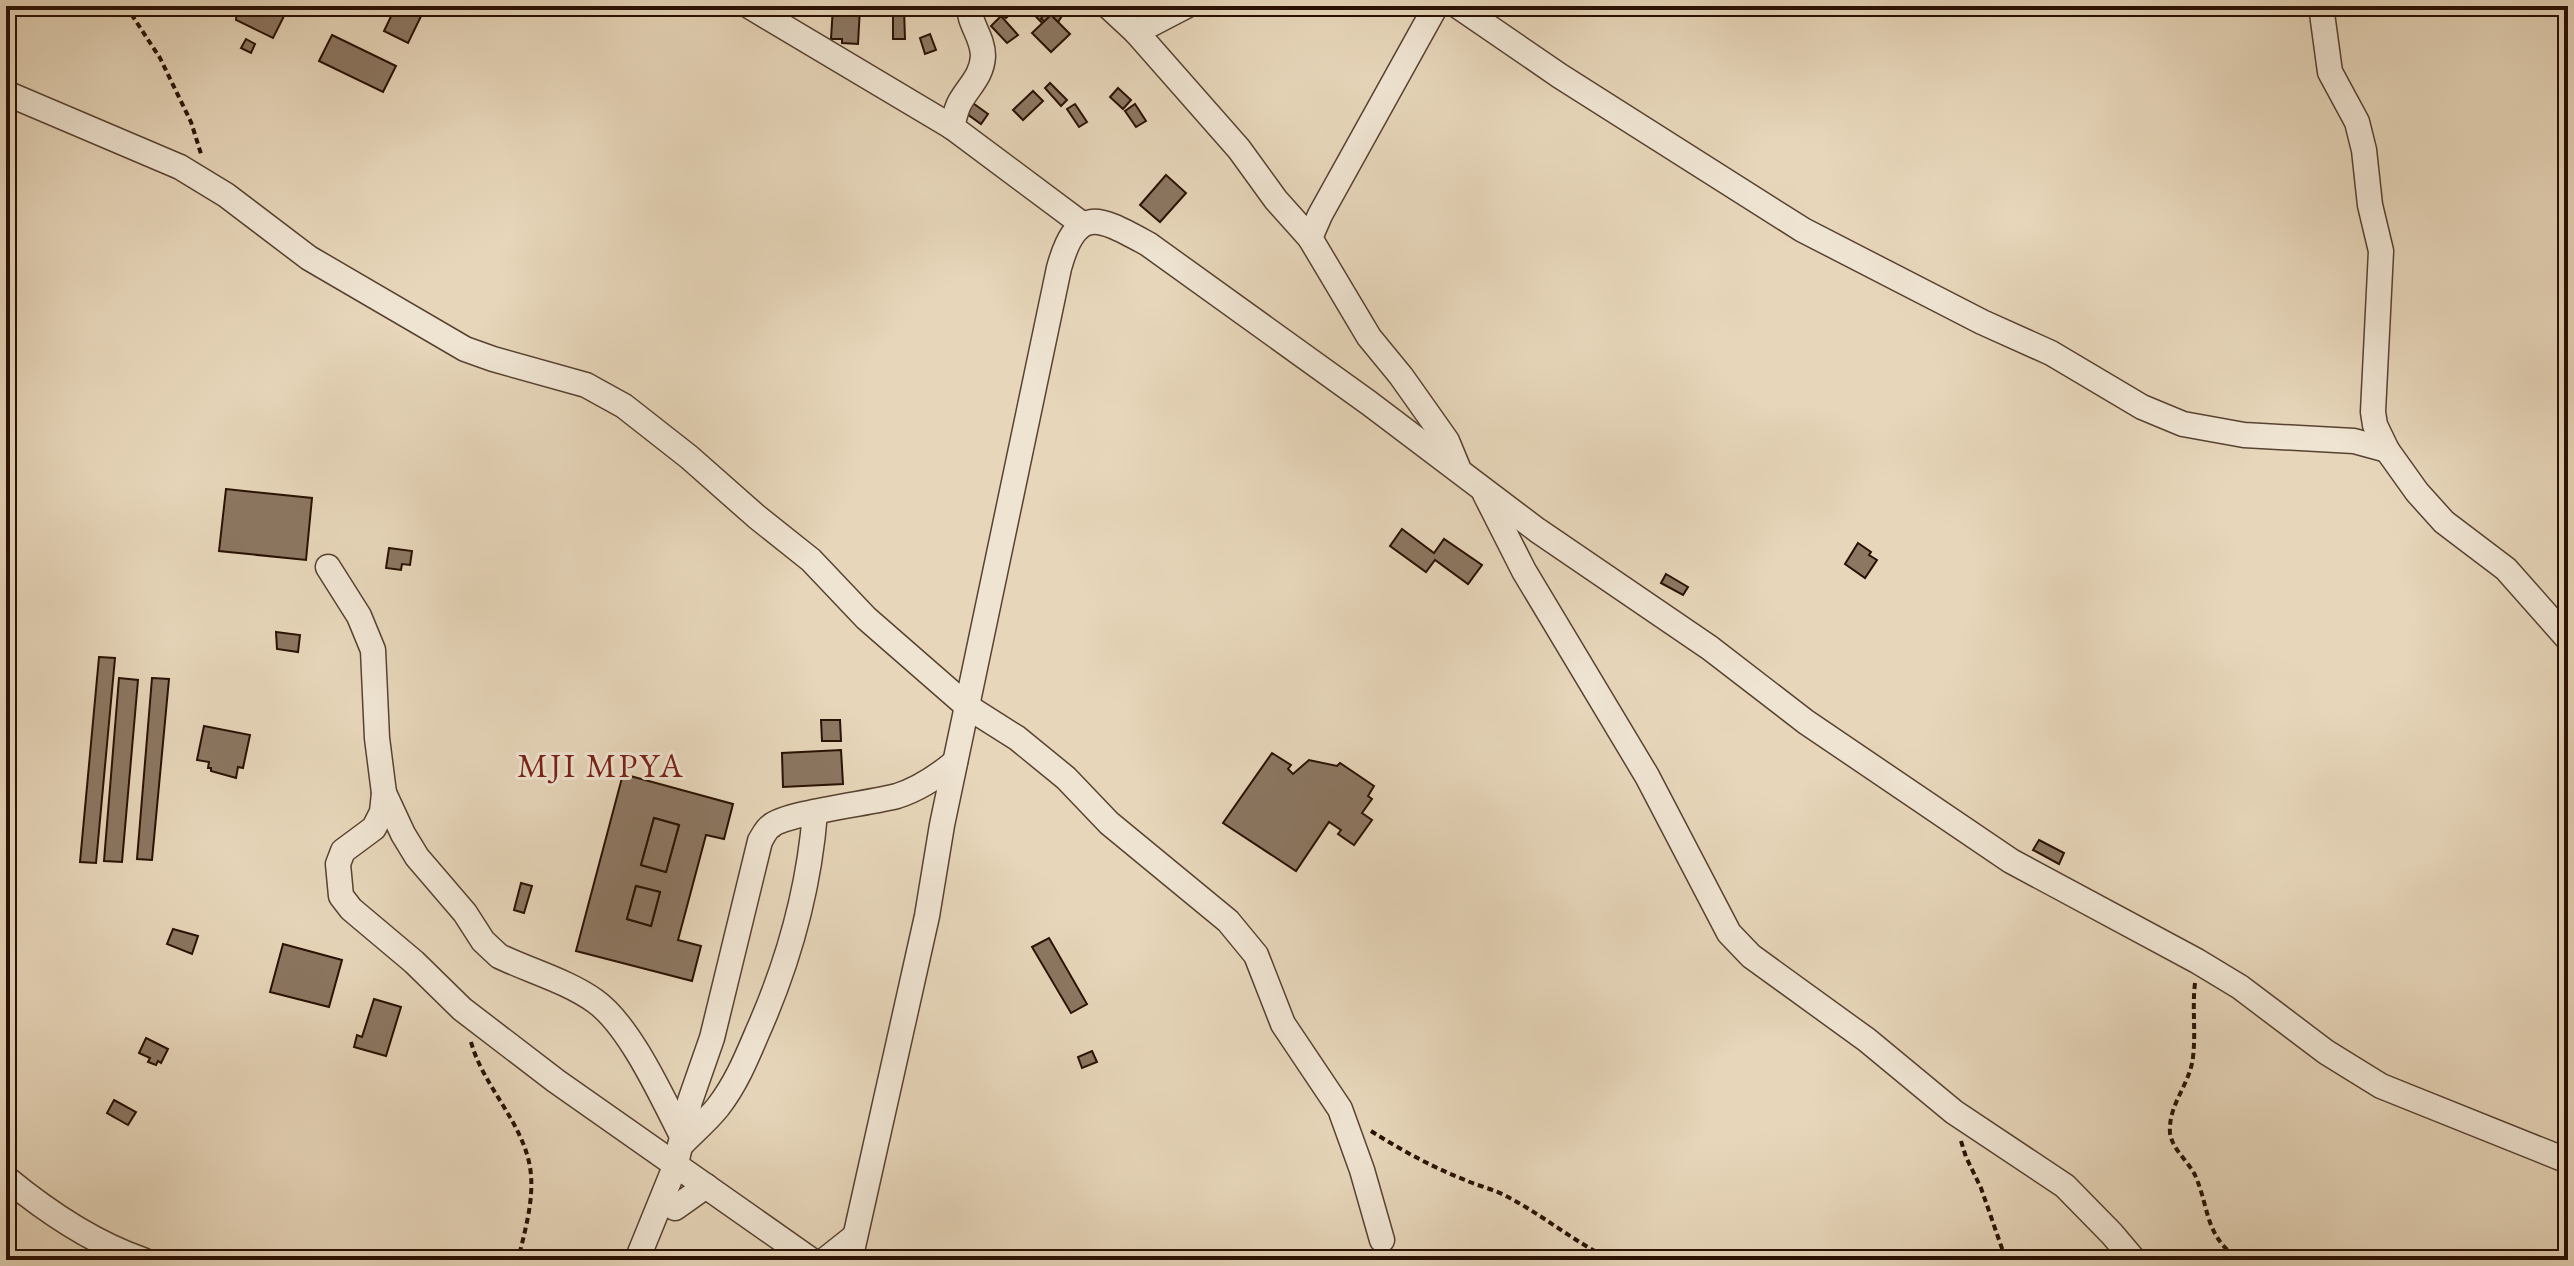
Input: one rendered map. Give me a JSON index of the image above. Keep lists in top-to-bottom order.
{
  "districts": ["MJI MPYA"]
}
